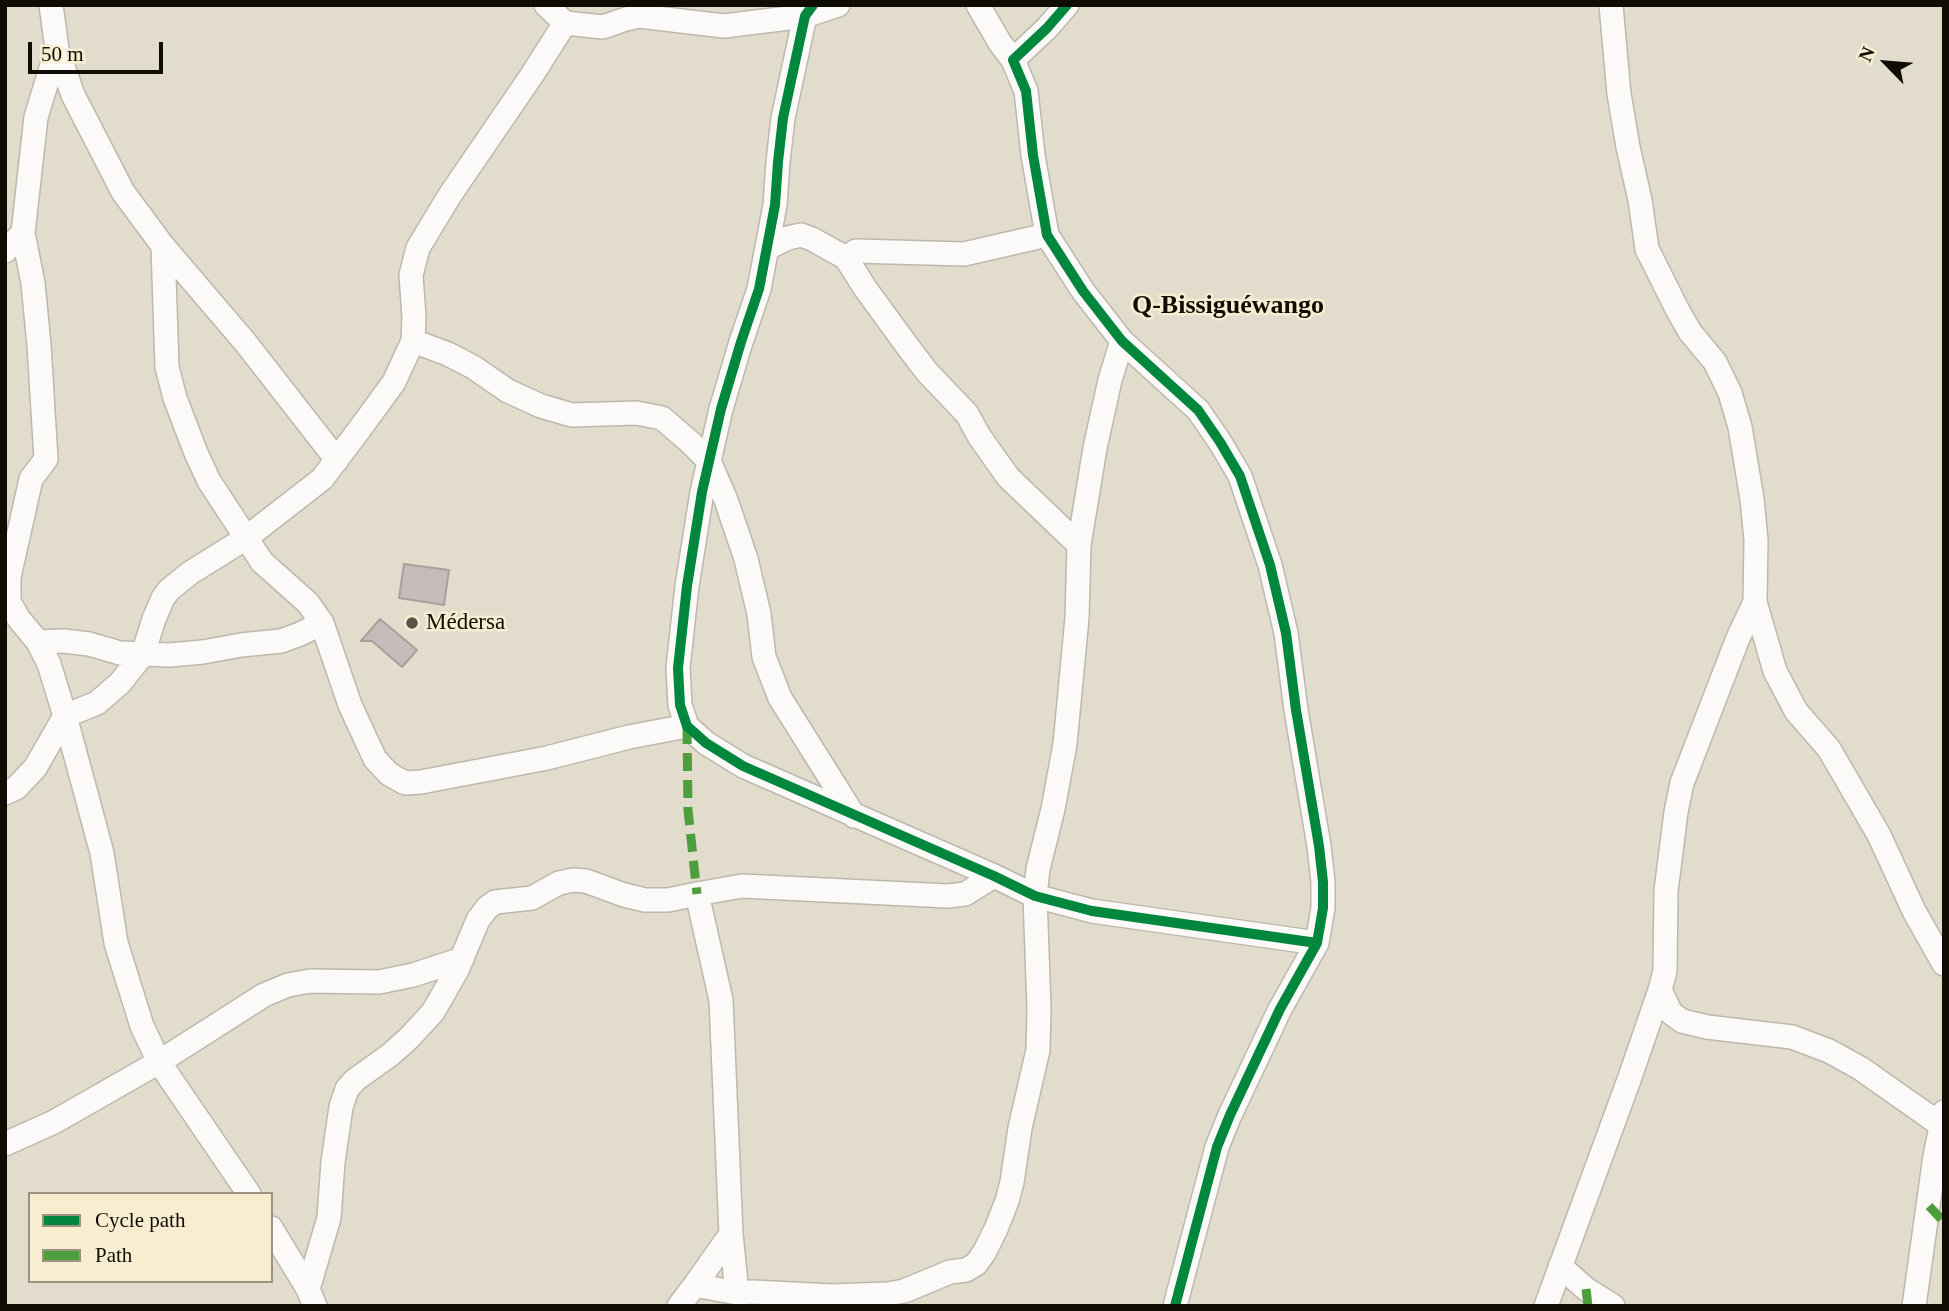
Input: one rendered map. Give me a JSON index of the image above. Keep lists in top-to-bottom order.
{
  "districts": ["Q-Bissiguéwango"],
  "places": ["Médersa"],
  "legend": ["Cycle path", "Path"],
  "scale_bar": "50 m",
  "north": "top left"
}
